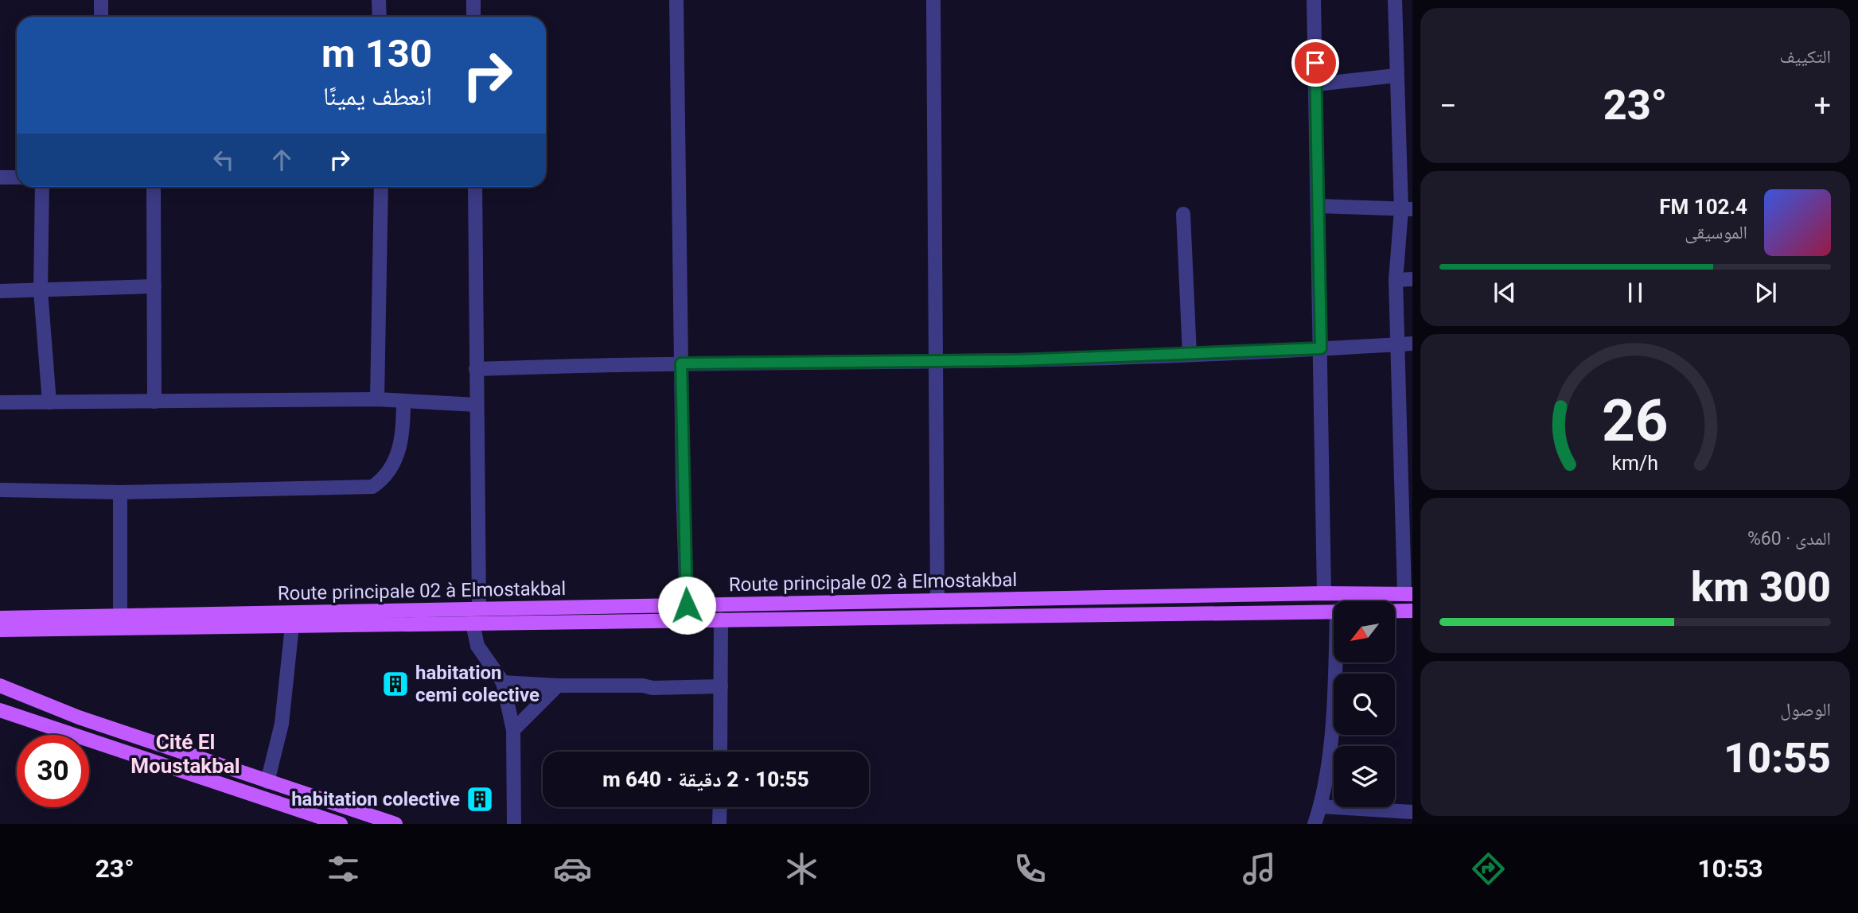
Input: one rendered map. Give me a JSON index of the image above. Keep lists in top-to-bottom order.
{
  "streets": {
    "main road": ["Route principale 02 à Elmostakbal"]
  },
  "districts": ["Cité El Moustakbal"],
  "places": {
    "building": ["habitation cemi colective", "habitation colective"]
  },
  "north": "bottom left",
  "page": {
    "tile": [
      "التكييف",
      ["المدى · 60%", "300 km"],
      ["الوصول", "10:55"]
    ],
    "turn": ["130 m", "انعطف يمينًا"],
    "heat": ["−", "23°", "+"],
    "song": ["102.4 FM", "الموسيقى"],
    "limit": "30",
    "trip": "10:55 · 2 دقيقة · 640 m",
    "tabs": ["10:53", "23°"],
    "gauge": ["26", "km/h"]
  }
}
